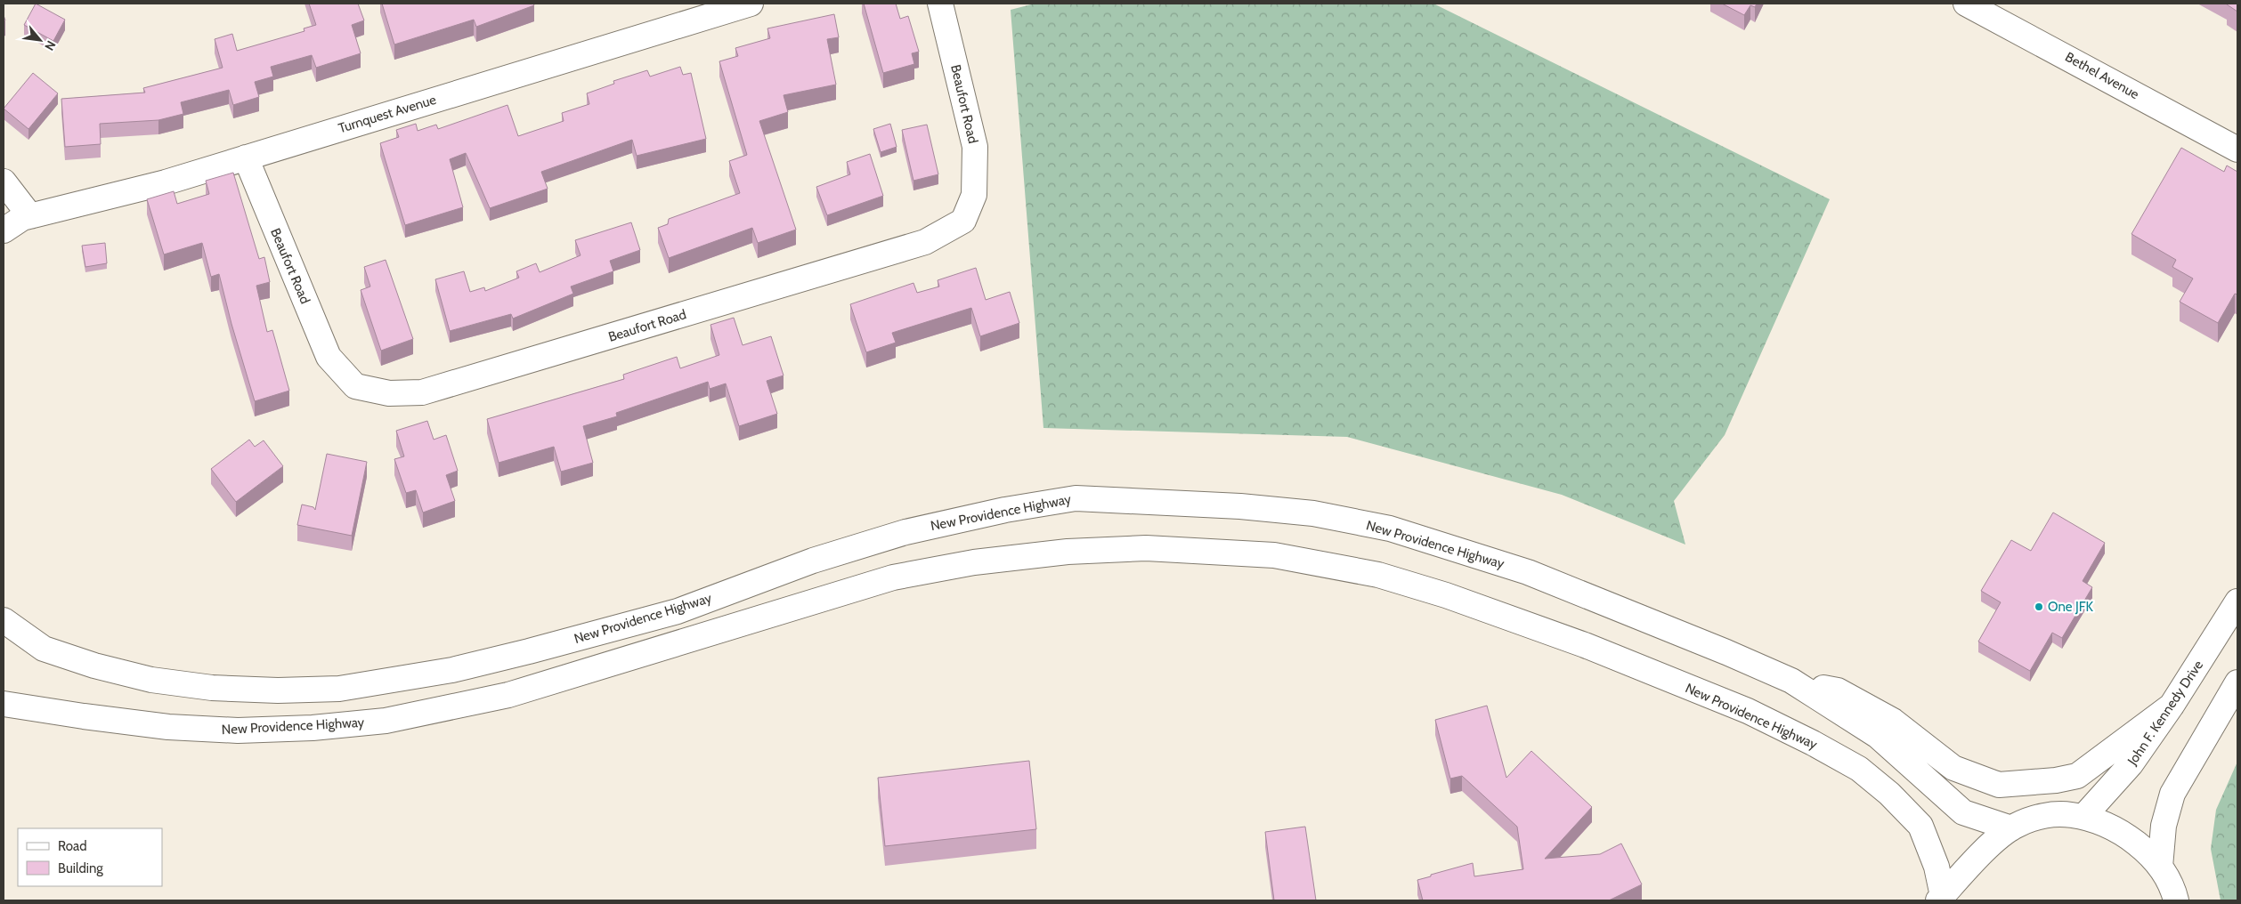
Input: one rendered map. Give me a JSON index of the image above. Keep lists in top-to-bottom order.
{
  "streets": {
    "main road": [
      "Bethel Avenue",
      "Beaufort Road",
      "Turnquest Avenue",
      "New Providence Highway",
      "John F. Kennedy Drive"
    ]
  },
  "crossings": [
    ["Beaufort Road", "Turnquest Avenue"],
    ["New Providence Highway", "John F. Kennedy Drive"]
  ],
  "places": ["One JFK"],
  "legend": ["Road", "Building"],
  "north": "bottom right"
}
